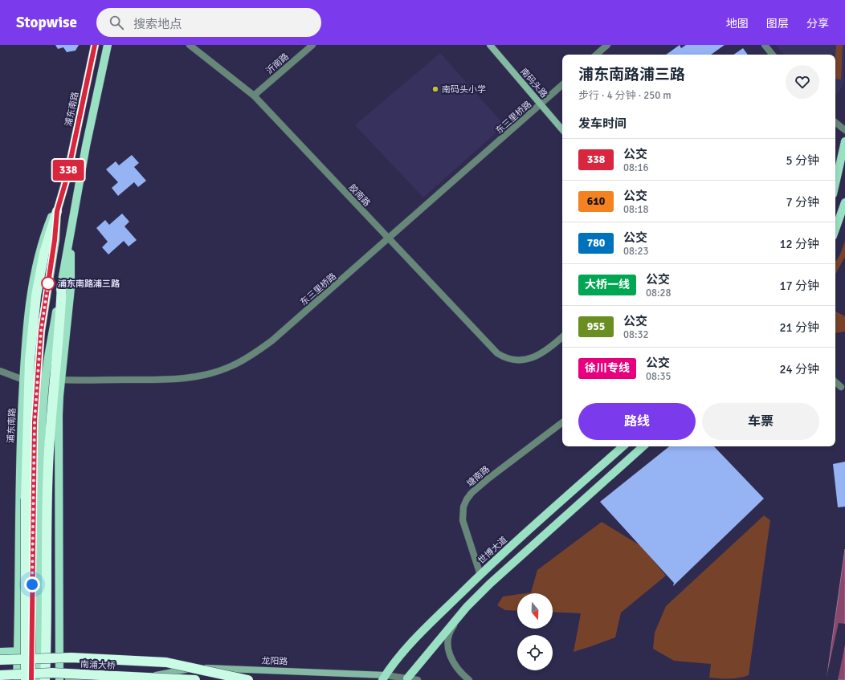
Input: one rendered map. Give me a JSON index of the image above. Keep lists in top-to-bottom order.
{
  "streets": {
    "highway": ["南浦大桥"],
    "main road": [
      "南码头路",
      "浦东南路",
      "世博大道",
      "龙阳路"
    ],
    "street": [
      "沂南路",
      "东三里桥路",
      "胶南路",
      "塘南路"
    ]
  },
  "crossings": [
    ["沂南路", "胶南路"],
    ["南码头路", "东三里桥路"],
    ["东三里桥路", "胶南路"],
    ["塘南路", "世博大道"],
    ["世博大道", "龙阳路"]
  ],
  "places": ["南码头小学", "浦东南路浦三路"],
  "lines": ["bus line 338"],
  "north": "bottom",
  "page": {
    "header": "Stopwise",
    "search": "搜索地点",
    "nav": ["地图", "图层", "分享"],
    "on_map": "338",
    "heading": [
      ["浦东南路浦三路", "步行 · 4 分钟 · 250 m"],
      "发车时间"
    ],
    "list": [
      {
        "mark": "338",
        "name": "公交",
        "note": "08:16",
        "value": "5 分钟"
      },
      {
        "mark": "610",
        "name": "公交",
        "note": "08:18",
        "value": "7 分钟"
      },
      {
        "mark": "780",
        "name": "公交",
        "note": "08:23",
        "value": "12 分钟"
      },
      {
        "mark": "大桥一线",
        "name": "公交",
        "note": "08:28",
        "value": "17 分钟"
      },
      {
        "mark": "955",
        "name": "公交",
        "note": "08:32",
        "value": "21 分钟"
      },
      {
        "mark": "徐川专线",
        "name": "公交",
        "note": "08:35",
        "value": "24 分钟"
      }
    ],
    "buttons": ["路线", "车票"]
  }
}
